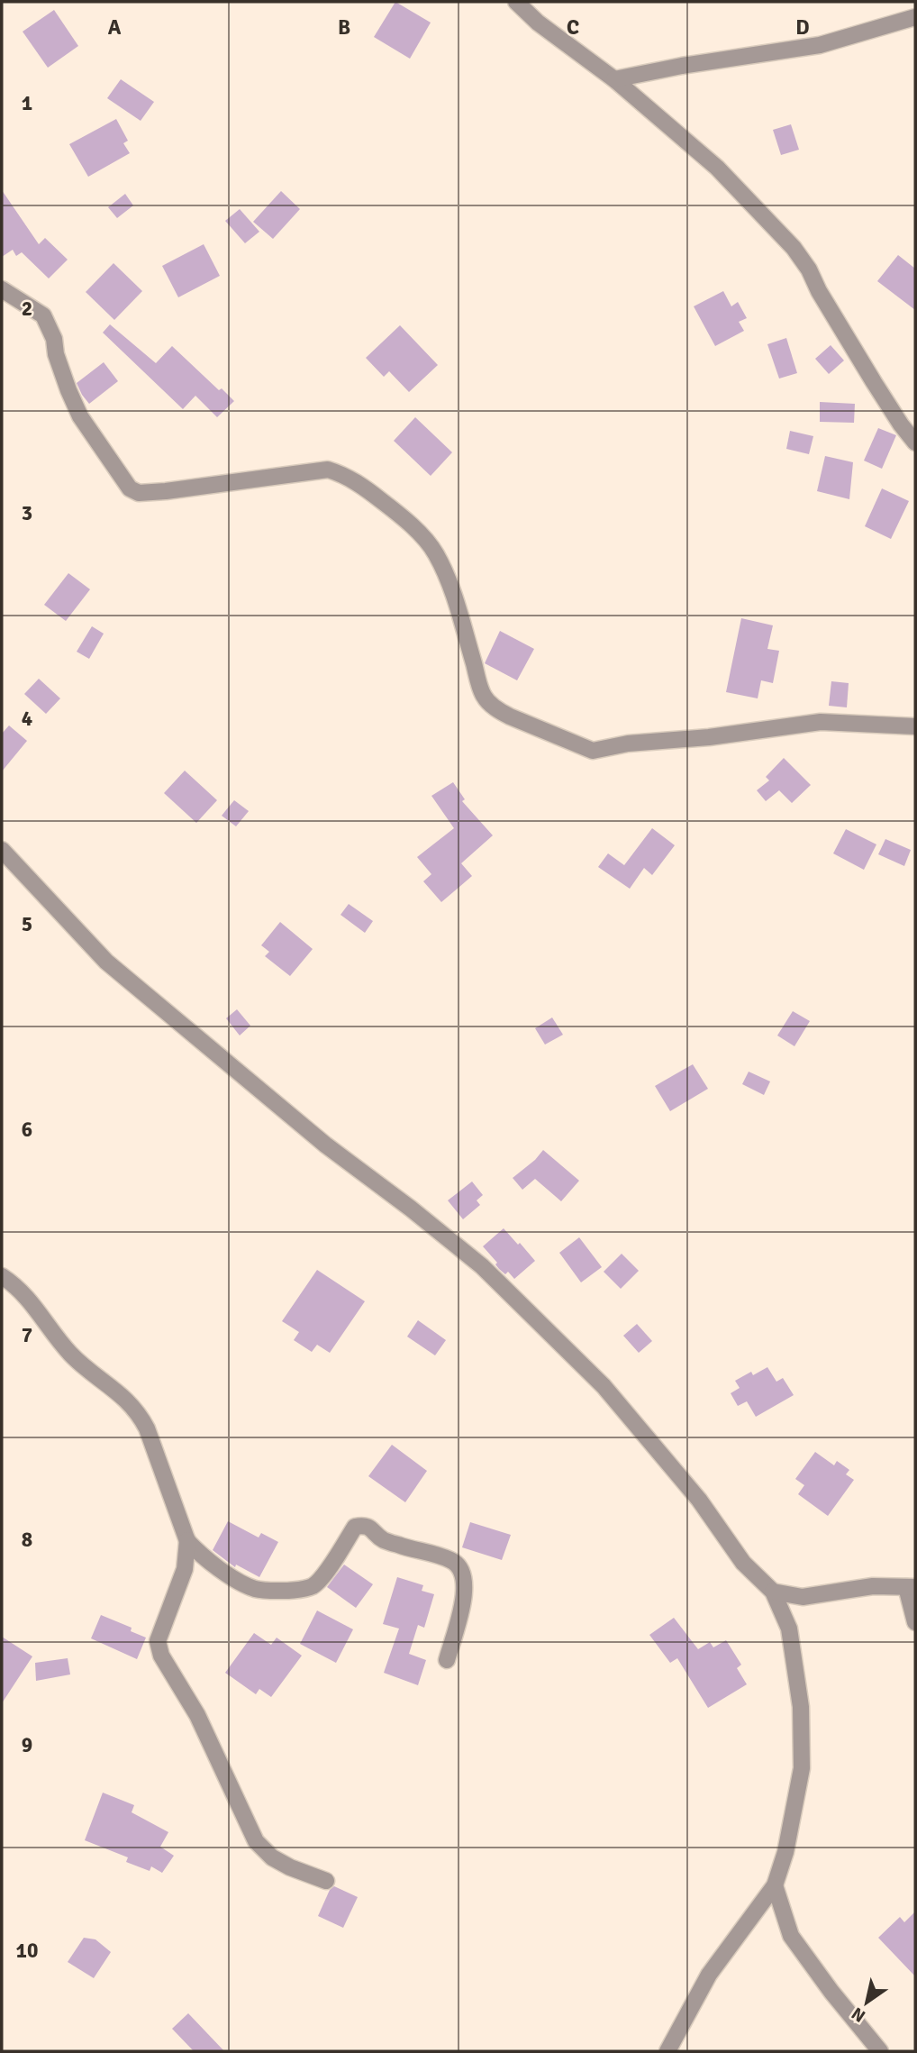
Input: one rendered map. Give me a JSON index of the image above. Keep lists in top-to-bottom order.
{
  "north": "bottom left",
  "grid": {
    "columns": [
      "A",
      "B",
      "C",
      "D"
    ],
    "rows": [
      "1",
      "2",
      "3",
      "4",
      "5",
      "6",
      "7",
      "8",
      "9",
      "10"
    ]
  }
}
